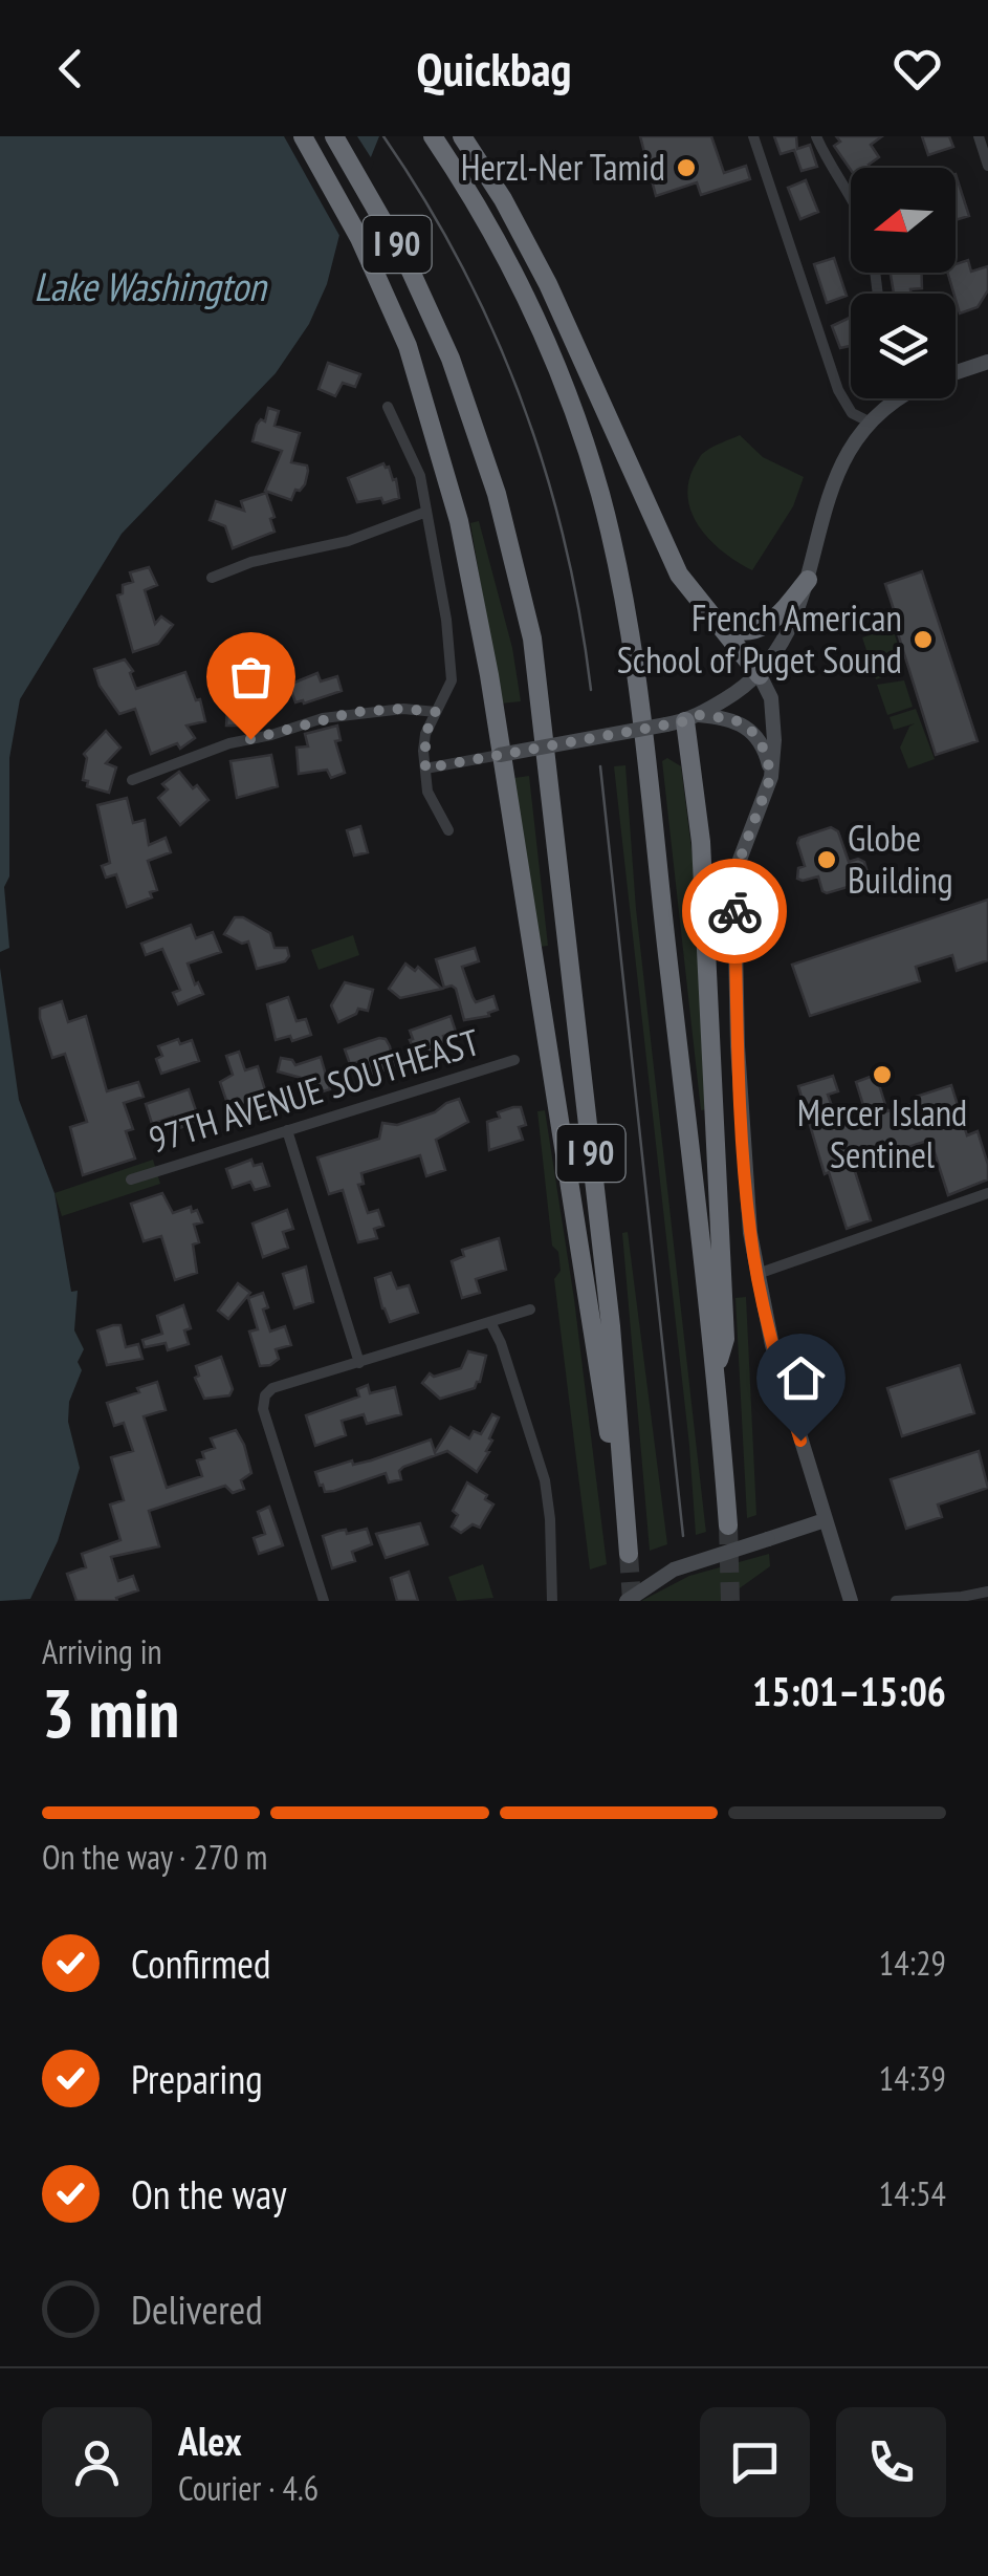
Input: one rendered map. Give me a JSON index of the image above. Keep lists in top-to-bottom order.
{
  "streets": {
    "highway": ["I 90"],
    "street": ["97TH AVENUE SOUTHEAST"]
  },
  "water": ["Lake Washington"],
  "places": [
    "Herzl-Ner Tamid",
    "French American School of Puget Sound",
    "Globe Building",
    "Mercer Island Sentinel"
  ],
  "north": "left",
  "page": {
    "header": "Quickbag",
    "heading": ["3 min", "Arriving in", "15:01–15:06"],
    "panel": ["Alex", "Courier · 4.6"],
    "bar": "On the way · 270 m",
    "list": [
      ["Confirmed", "14:29"],
      ["Preparing", "14:39"],
      ["On the way", "14:54"],
      "Delivered"
    ]
  }
}
